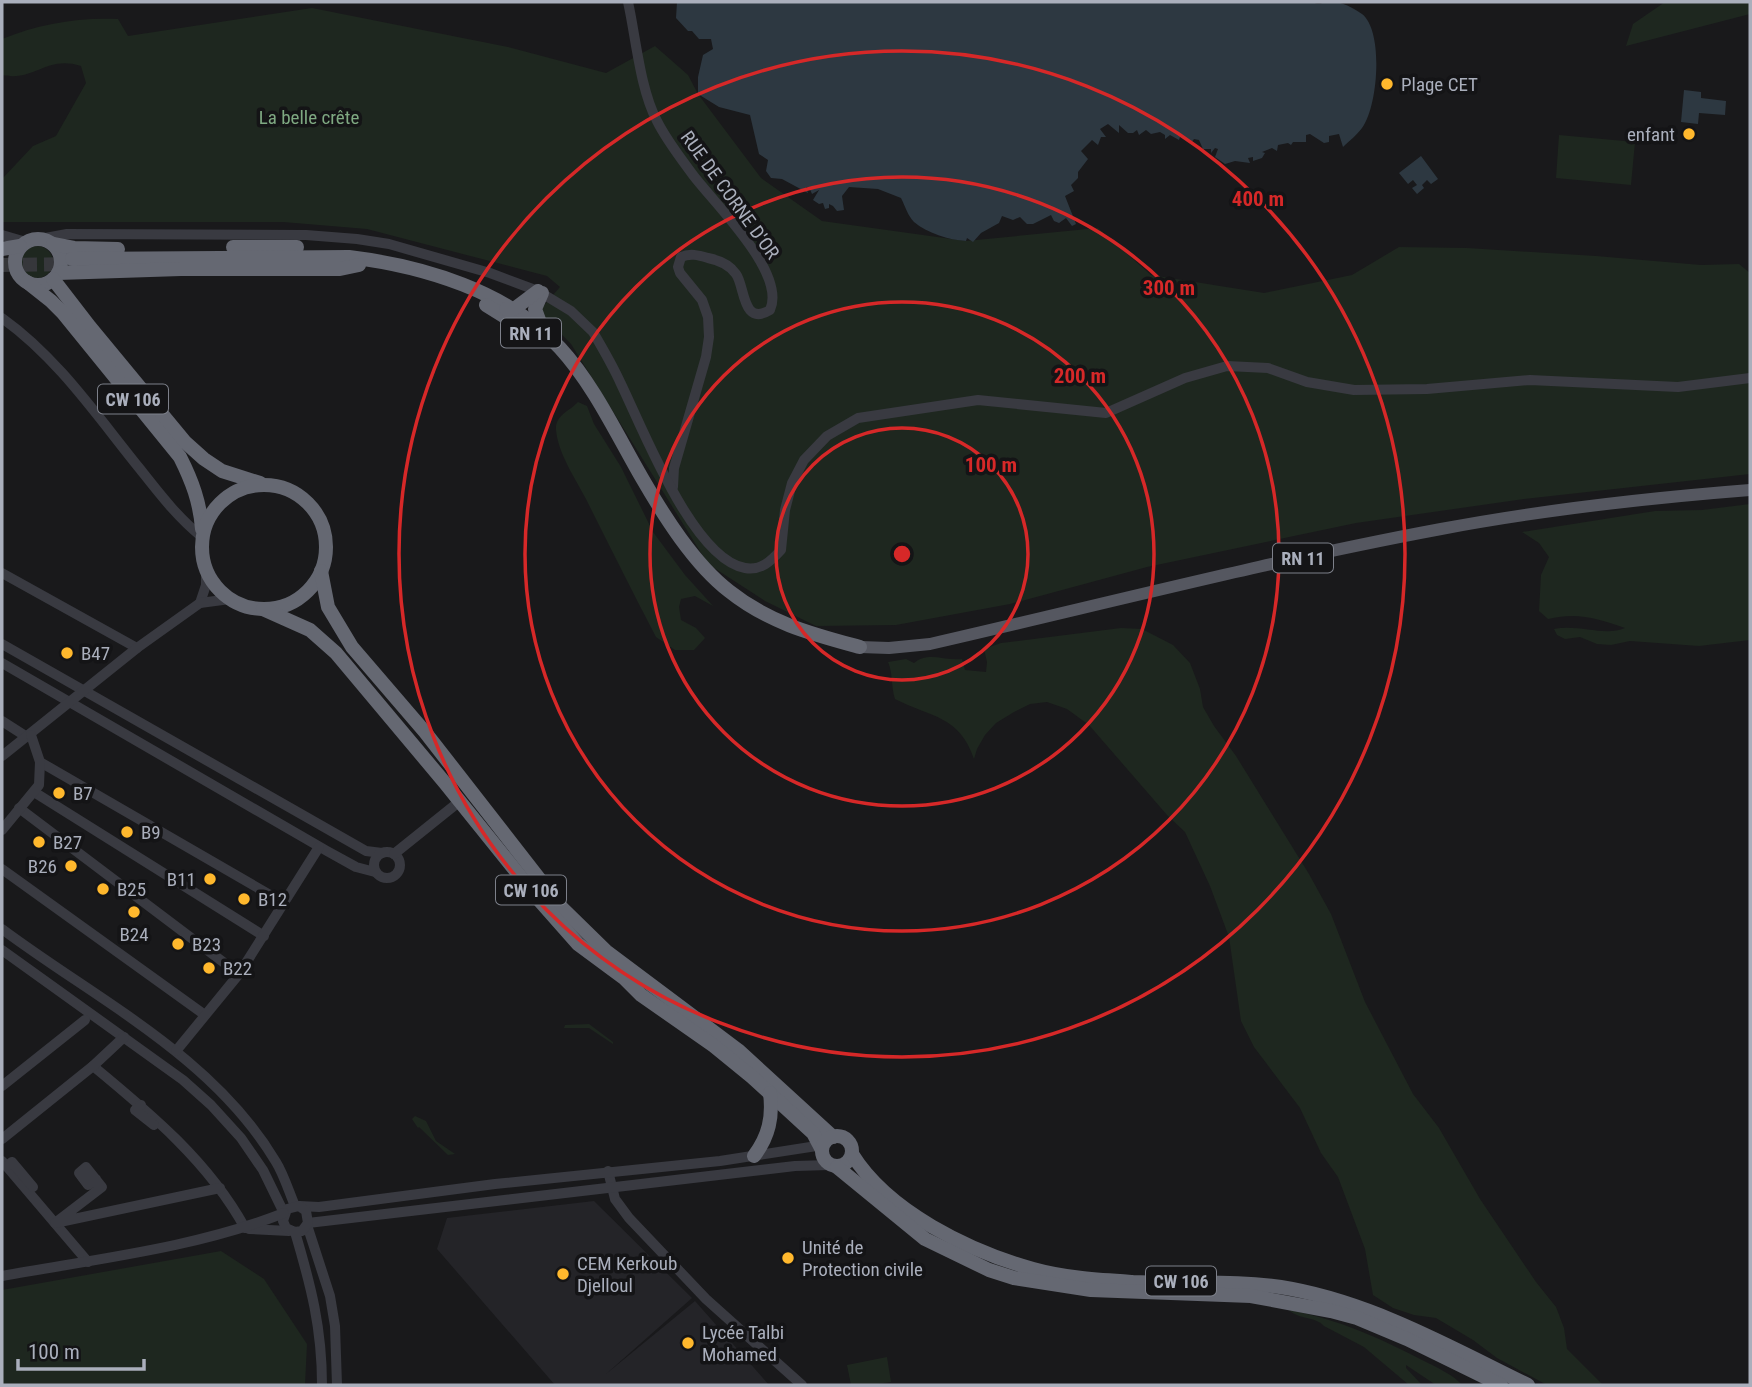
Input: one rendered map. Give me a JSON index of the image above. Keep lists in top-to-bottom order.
{
  "streets": {
    "highway": ["RN 11", "CW 106"],
    "street": ["RUE DE CORNE D'OR"]
  },
  "parks": ["La belle crête"],
  "places": [
    "Plage CET",
    "enfant",
    "B47",
    "B7",
    "B9",
    "B27",
    "B26",
    "B11",
    "B25",
    "B12",
    "B24",
    "B23",
    "B22",
    "Unité de Protection civile",
    "CEM Kerkoub Djelloul",
    "Lycée Talbi Mohamed"
  ],
  "scale_bar": "100 m",
  "rings": [
    "400 m",
    "300 m",
    "200 m",
    "100 m"
  ]
}
